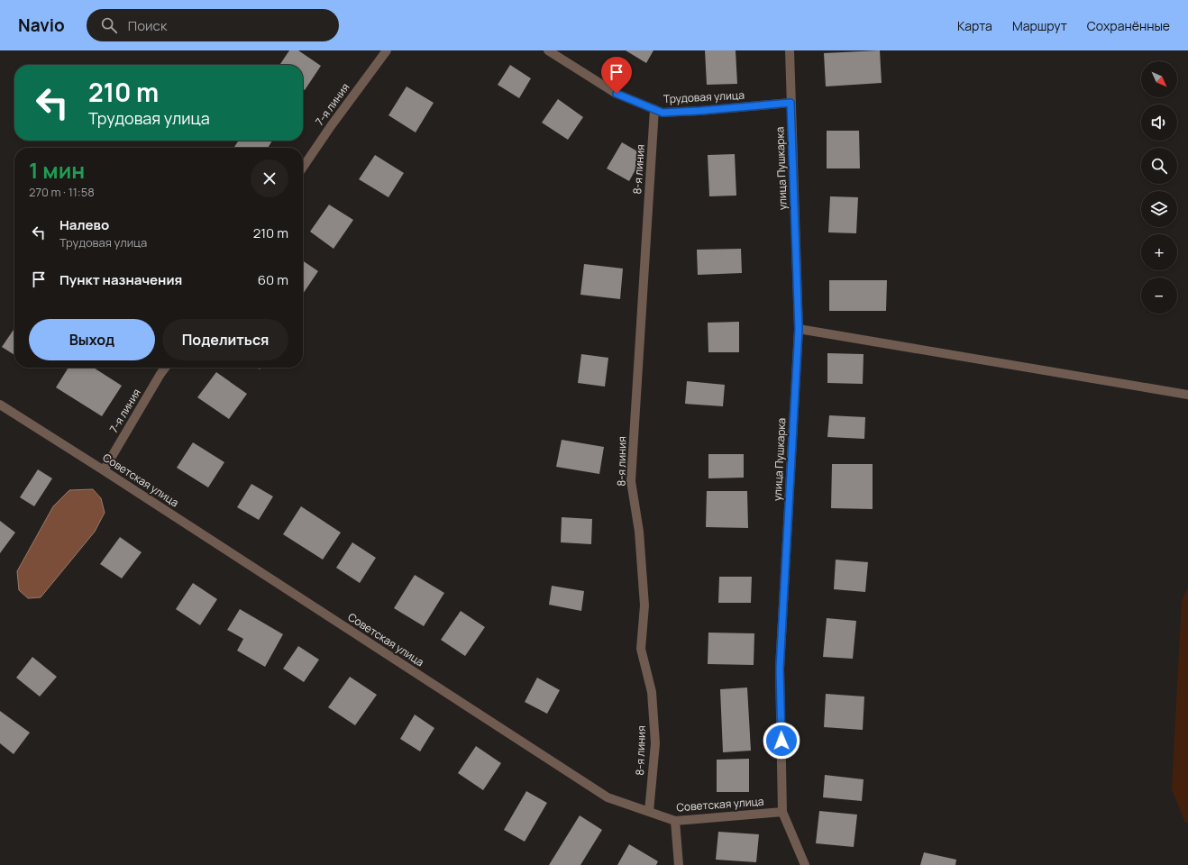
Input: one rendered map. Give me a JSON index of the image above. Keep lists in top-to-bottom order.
{
  "streets": {
    "street": [
      "Трудовая улица",
      "7-я линия",
      "улица Пушкарка",
      "8-я линия",
      "Советская улица"
    ]
  },
  "crossings": [
    ["Трудовая улица", "улица Пушкарка"],
    ["Трудовая улица", "8-я линия"],
    ["7-я линия", "Советская улица"],
    ["улица Пушкарка", "Советская улица"],
    ["8-я линия", "Советская улица"]
  ],
  "north": "bottom right",
  "page": {
    "header": "Navio",
    "search": "Поиск",
    "nav": ["Карта", "Маршрут", "Сохранённые"],
    "map_buttons": ["+", "−"],
    "turn": ["210 m", "Трудовая улица"],
    "heading": ["1 мин", "270 m · 11:58"],
    "list": [
      {
        "name": "Налево",
        "note": "Трудовая улица",
        "value": "210 m"
      },
      {
        "name": "Пункт назначения",
        "value": "60 m"
      }
    ],
    "buttons": ["Выход", "Поделиться"]
  }
}
